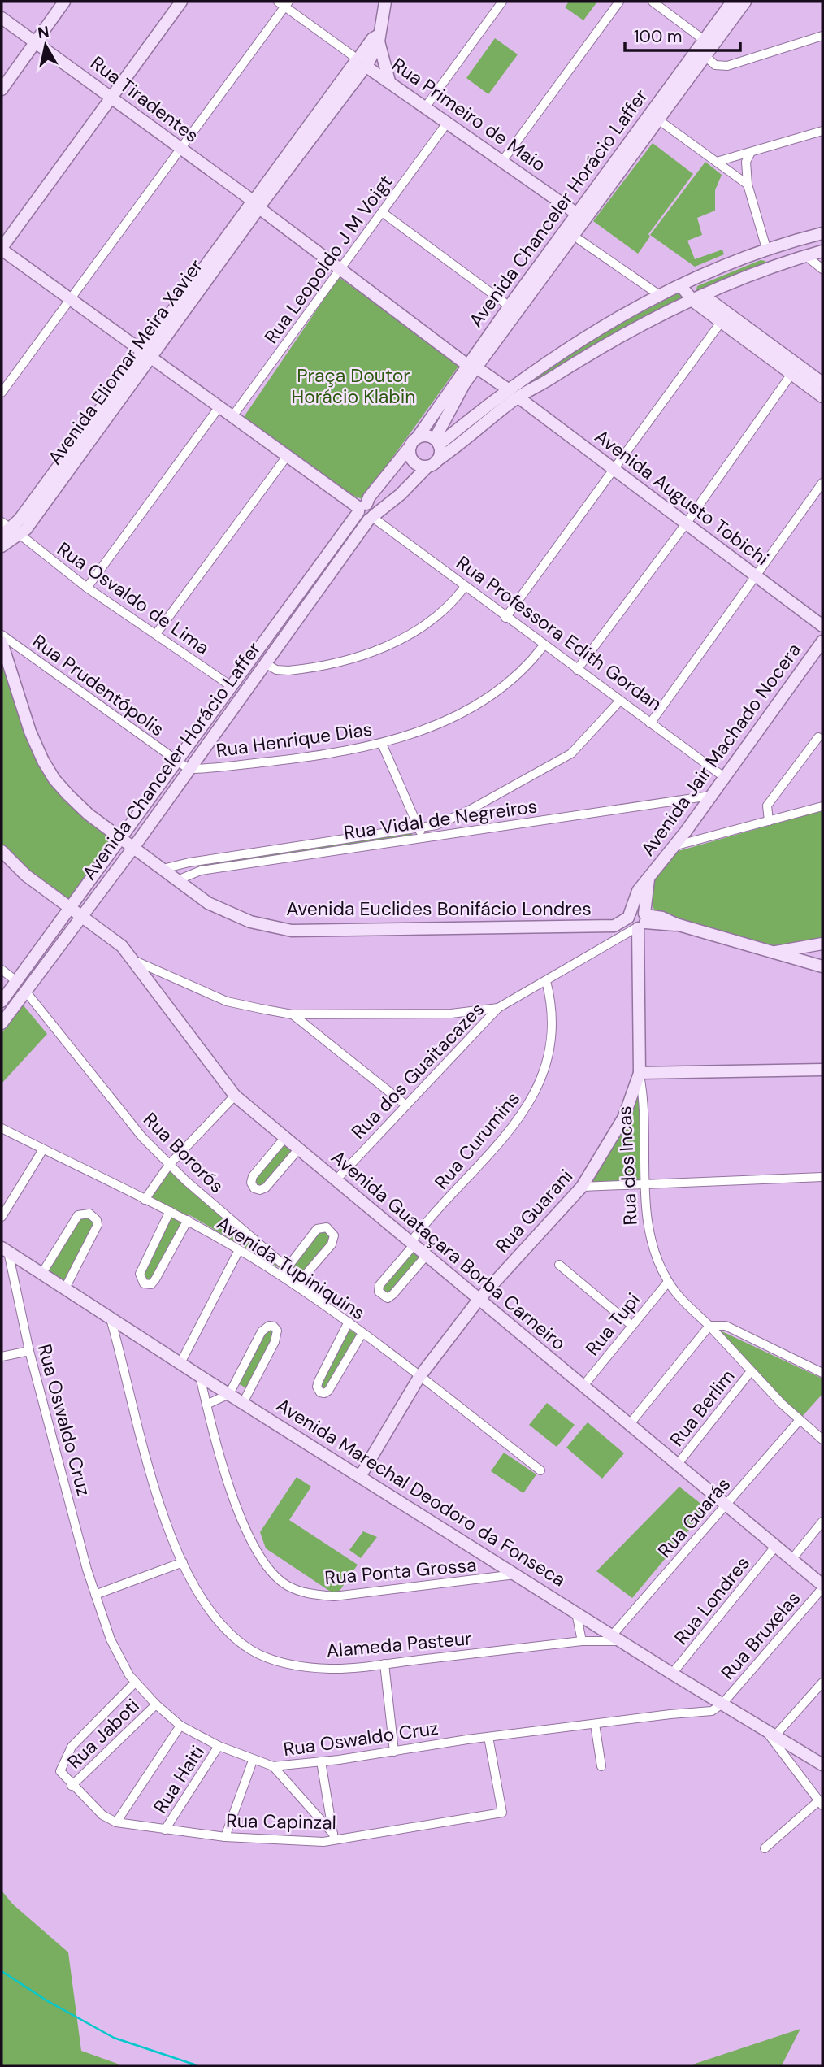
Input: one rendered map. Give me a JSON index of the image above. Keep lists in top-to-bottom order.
{
  "streets": {
    "street": [
      "Rua Tiradentes",
      "Rua Primeiro de Maio",
      "Avenida Chanceler Horácio Laffer",
      "Rua Leopoldo J M Voigt",
      "Avenida Eliomar Meira Xavier",
      "Avenida Augusto Tobichi",
      "Rua Osvaldo de Lima",
      "Rua Professora Edith Gordan",
      "Rua Prudentópolis",
      "Rua Henrique Dias",
      "Avenida Jair Machado Nocera",
      "Rua Vidal de Negreiros",
      "Avenida Euclides Bonifácio Londres",
      "Rua dos Guaitacazes",
      "Rua Curumins",
      "Rua Bororós",
      "Rua dos Incas",
      "Rua Guarani",
      "Avenida Guataçara Borba Carneiro",
      "Avenida Tupiniquins",
      "Rua Tupi",
      "Rua Berlim",
      "Rua Oswaldo Cruz",
      "Avenida Marechal Deodoro da Fonseca",
      "Rua Guarás",
      "Rua Ponta Grossa",
      "Rua Londres",
      "Rua Bruxelas",
      "Alameda Pasteur",
      "Rua Jaboti",
      "Rua Haiti",
      "Rua Capinzal"
    ]
  },
  "crossings": [
    ["Rua Tiradentes", "Rua Leopoldo J M Voigt"],
    ["Rua Tiradentes", "Avenida Eliomar Meira Xavier"],
    ["Rua Primeiro de Maio", "Avenida Chanceler Horácio Laffer"],
    ["Rua Primeiro de Maio", "Rua Leopoldo J M Voigt"],
    ["Rua Primeiro de Maio", "Avenida Eliomar Meira Xavier"],
    ["Avenida Chanceler Horácio Laffer", "Avenida Augusto Tobichi"],
    ["Avenida Chanceler Horácio Laffer", "Rua Osvaldo de Lima"],
    ["Avenida Chanceler Horácio Laffer", "Rua Professora Edith Gordan"],
    ["Avenida Chanceler Horácio Laffer", "Rua Prudentópolis"],
    ["Avenida Chanceler Horácio Laffer", "Rua Henrique Dias"],
    ["Avenida Chanceler Horácio Laffer", "Avenida Euclides Bonifácio Londres"],
    ["Avenida Chanceler Horácio Laffer", "Rua Bororós"],
    ["Avenida Chanceler Horácio Laffer", "Avenida Guataçara Borba Carneiro"],
    ["Avenida Eliomar Meira Xavier", "Rua Osvaldo de Lima"],
    ["Rua Professora Edith Gordan", "Rua Henrique Dias"],
    ["Rua Professora Edith Gordan", "Avenida Jair Machado Nocera"],
    ["Rua Professora Edith Gordan", "Rua Vidal de Negreiros"],
    ["Rua Prudentópolis", "Rua Henrique Dias"],
    ["Avenida Jair Machado Nocera", "Rua Vidal de Negreiros"],
    ["Avenida Jair Machado Nocera", "Rua dos Incas"],
    ["Rua Vidal de Negreiros", "Avenida Euclides Bonifácio Londres"],
    ["Avenida Euclides Bonifácio Londres", "Rua dos Incas"],
    ["Rua dos Guaitacazes", "Avenida Guataçara Borba Carneiro"],
    ["Rua Curumins", "Avenida Guataçara Borba Carneiro"],
    ["Rua Bororós", "Avenida Tupiniquins"],
    ["Rua dos Incas", "Rua Guarani"],
    ["Rua dos Incas", "Rua Tupi"],
    ["Rua dos Incas", "Rua Berlim"],
    ["Rua dos Incas", "Rua Guarás"],
    ["Rua Guarani", "Avenida Guataçara Borba Carneiro"],
    ["Rua Guarani", "Avenida Tupiniquins"],
    ["Rua Guarani", "Avenida Marechal Deodoro da Fonseca"],
    ["Avenida Guataçara Borba Carneiro", "Rua Tupi"],
    ["Avenida Guataçara Borba Carneiro", "Rua Berlim"],
    ["Avenida Guataçara Borba Carneiro", "Rua Guarás"],
    ["Avenida Guataçara Borba Carneiro", "Rua Londres"],
    ["Avenida Guataçara Borba Carneiro", "Rua Bruxelas"],
    ["Rua Oswaldo Cruz", "Avenida Marechal Deodoro da Fonseca"],
    ["Rua Oswaldo Cruz", "Rua Bruxelas"],
    ["Rua Oswaldo Cruz", "Rua Jaboti"],
    ["Rua Oswaldo Cruz", "Rua Haiti"],
    ["Rua Oswaldo Cruz", "Rua Capinzal"],
    ["Avenida Marechal Deodoro da Fonseca", "Rua Guarás"],
    ["Avenida Marechal Deodoro da Fonseca", "Rua Ponta Grossa"],
    ["Avenida Marechal Deodoro da Fonseca", "Rua Londres"],
    ["Avenida Marechal Deodoro da Fonseca", "Rua Bruxelas"],
    ["Avenida Marechal Deodoro da Fonseca", "Alameda Pasteur"],
    ["Rua Guarás", "Alameda Pasteur"],
    ["Rua Jaboti", "Rua Capinzal"],
    ["Rua Haiti", "Rua Capinzal"]
  ],
  "parks": ["Praça Doutor Horácio Klabin"],
  "scale_bar": "100 m",
  "north": "top"
}
